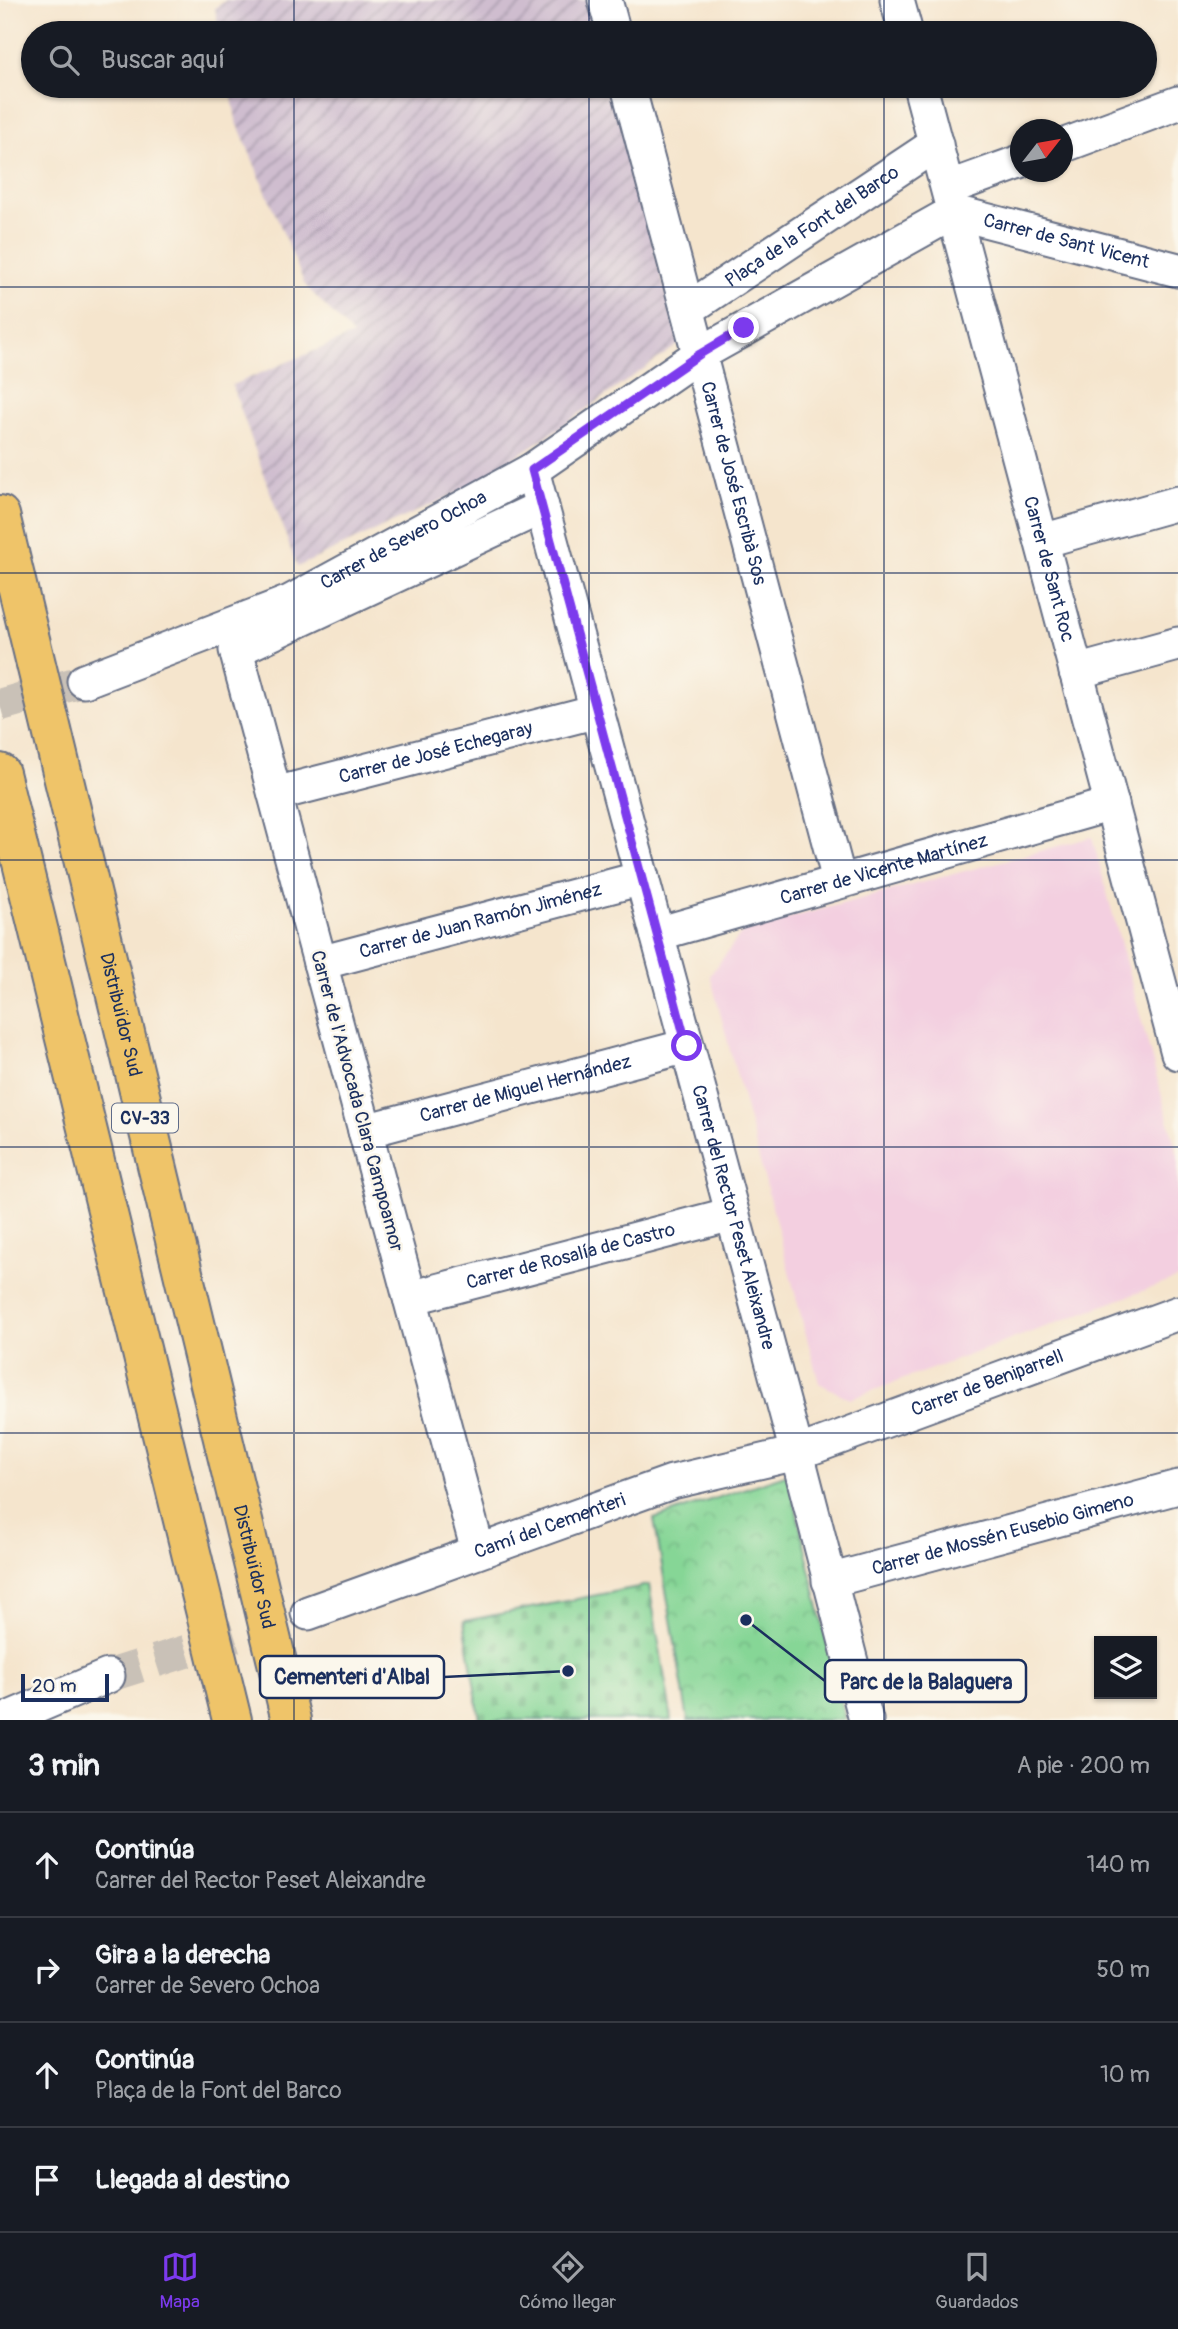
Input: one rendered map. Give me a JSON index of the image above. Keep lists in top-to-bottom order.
{
  "streets": {
    "highway": ["Distribuïdor Sud", "CV-33"],
    "street": [
      "Plaça de la Font del Barco",
      "Carrer de Sant Vicent",
      "Carrer de José Escribà Sos",
      "Carrer de Severo Ochoa",
      "Carrer de Sant Roc",
      "Carrer de José Echegaray",
      "Carrer de Vicente Martínez",
      "Carrer de Juan Ramón Jiménez",
      "Carrer de Miguel Hernández",
      "Carrer de l'Advocada Clara Campoamor",
      "Carrer del Rector Peset Aleixandre",
      "Carrer de Rosalía de Castro",
      "Carrer de Beniparrell",
      "Camí del Cementeri",
      "Carrer de Mossén Eusebio Gimeno"
    ]
  },
  "crossings": [
    ["Plaça de la Font del Barco", "Carrer de José Escribà Sos"],
    ["Plaça de la Font del Barco", "Carrer de Sant Roc"],
    ["Carrer de Sant Vicent", "Carrer de Sant Roc"],
    ["Carrer de José Escribà Sos", "Carrer de Severo Ochoa"],
    ["Carrer de José Escribà Sos", "Carrer de Vicente Martínez"],
    ["Carrer de Severo Ochoa", "Carrer de l'Advocada Clara Campoamor"],
    ["Carrer de Severo Ochoa", "Carrer del Rector Peset Aleixandre"],
    ["Carrer de Sant Roc", "Carrer de Vicente Martínez"],
    ["Carrer de José Echegaray", "Carrer de l'Advocada Clara Campoamor"],
    ["Carrer de José Echegaray", "Carrer del Rector Peset Aleixandre"],
    ["Carrer de Vicente Martínez", "Carrer del Rector Peset Aleixandre"],
    ["Carrer de Juan Ramón Jiménez", "Carrer de l'Advocada Clara Campoamor"],
    ["Carrer de Juan Ramón Jiménez", "Carrer del Rector Peset Aleixandre"],
    ["Carrer de Miguel Hernández", "Carrer de l'Advocada Clara Campoamor"],
    ["Carrer de Miguel Hernández", "Carrer del Rector Peset Aleixandre"],
    ["Carrer de l'Advocada Clara Campoamor", "Carrer de Rosalía de Castro"],
    ["Carrer de l'Advocada Clara Campoamor", "Camí del Cementeri"],
    ["Carrer del Rector Peset Aleixandre", "Carrer de Rosalía de Castro"],
    ["Carrer del Rector Peset Aleixandre", "Carrer de Beniparrell"],
    ["Carrer del Rector Peset Aleixandre", "Camí del Cementeri"],
    ["Carrer del Rector Peset Aleixandre", "Carrer de Mossén Eusebio Gimeno"],
    ["Carrer de Beniparrell", "Camí del Cementeri"]
  ],
  "places": ["Parc de la Balaguera", "Cementeri d'Albal"],
  "scale_bar": "20 m",
  "north": "top right",
  "page": {
    "search": "Buscar aquí",
    "scale": "20 m",
    "heading": ["3 min", "A pie · 200 m"],
    "list": [
      ["Continúa", "Carrer del Rector Peset Aleixandre", "140 m"],
      ["Gira a la derecha", "Carrer de Severo Ochoa", "50 m"],
      ["Continúa", "Plaça de la Font del Barco", "10 m"],
      "Llegada al destino"
    ],
    "nav": ["Mapa", "Cómo llegar", "Guardados"]
  }
}
